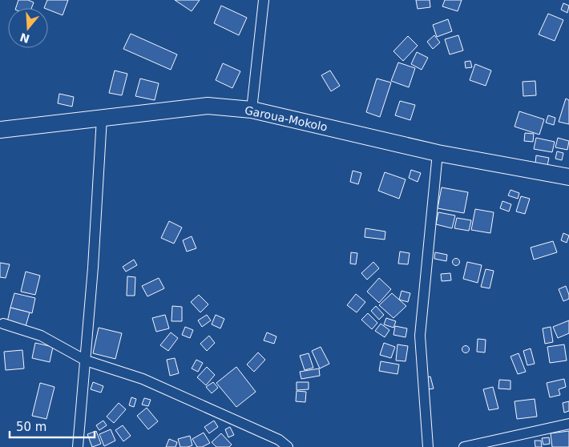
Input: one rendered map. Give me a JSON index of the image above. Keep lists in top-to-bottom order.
{
  "streets": {
    "main road": ["Garoua-Mokolo"]
  },
  "scale_bar": "50 m",
  "north": "bottom"
}
